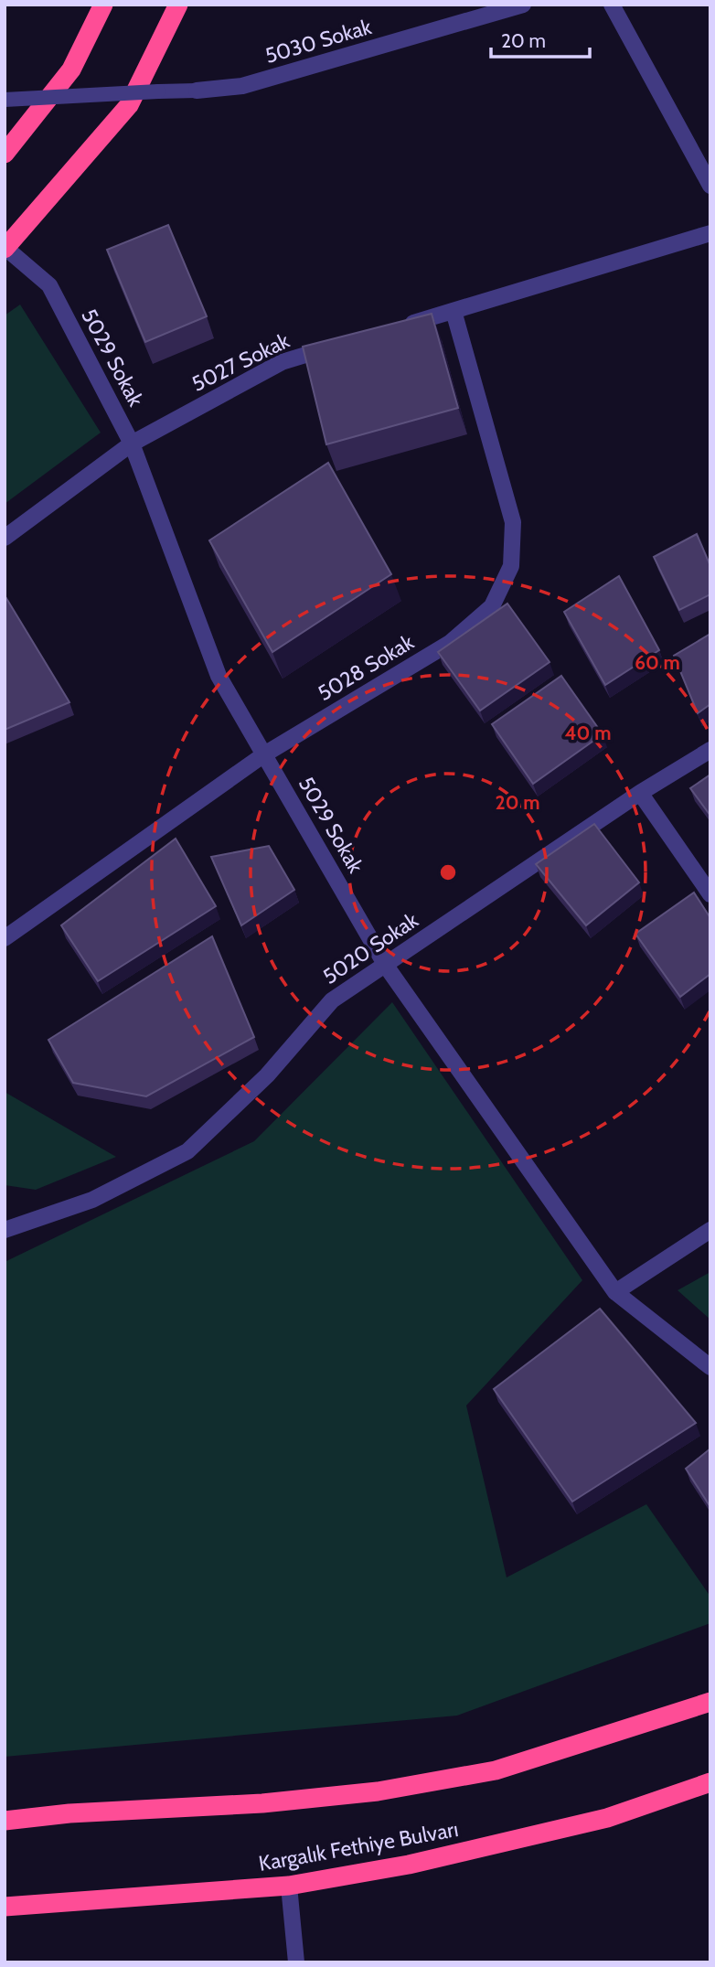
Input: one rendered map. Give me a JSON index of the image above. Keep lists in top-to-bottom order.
{
  "streets": {
    "highway": ["Kargalık Fethiye Bulvarı"],
    "street": [
      "5030 Sokak",
      "5029 Sokak",
      "5027 Sokak",
      "5028 Sokak",
      "5020 Sokak"
    ]
  },
  "crossings": [
    ["5029 Sokak", "5027 Sokak"],
    ["5029 Sokak", "5028 Sokak"],
    ["5029 Sokak", "5020 Sokak"]
  ],
  "scale_bar": "20 m",
  "rings": ["60 m", "40 m", "20 m"]
}
